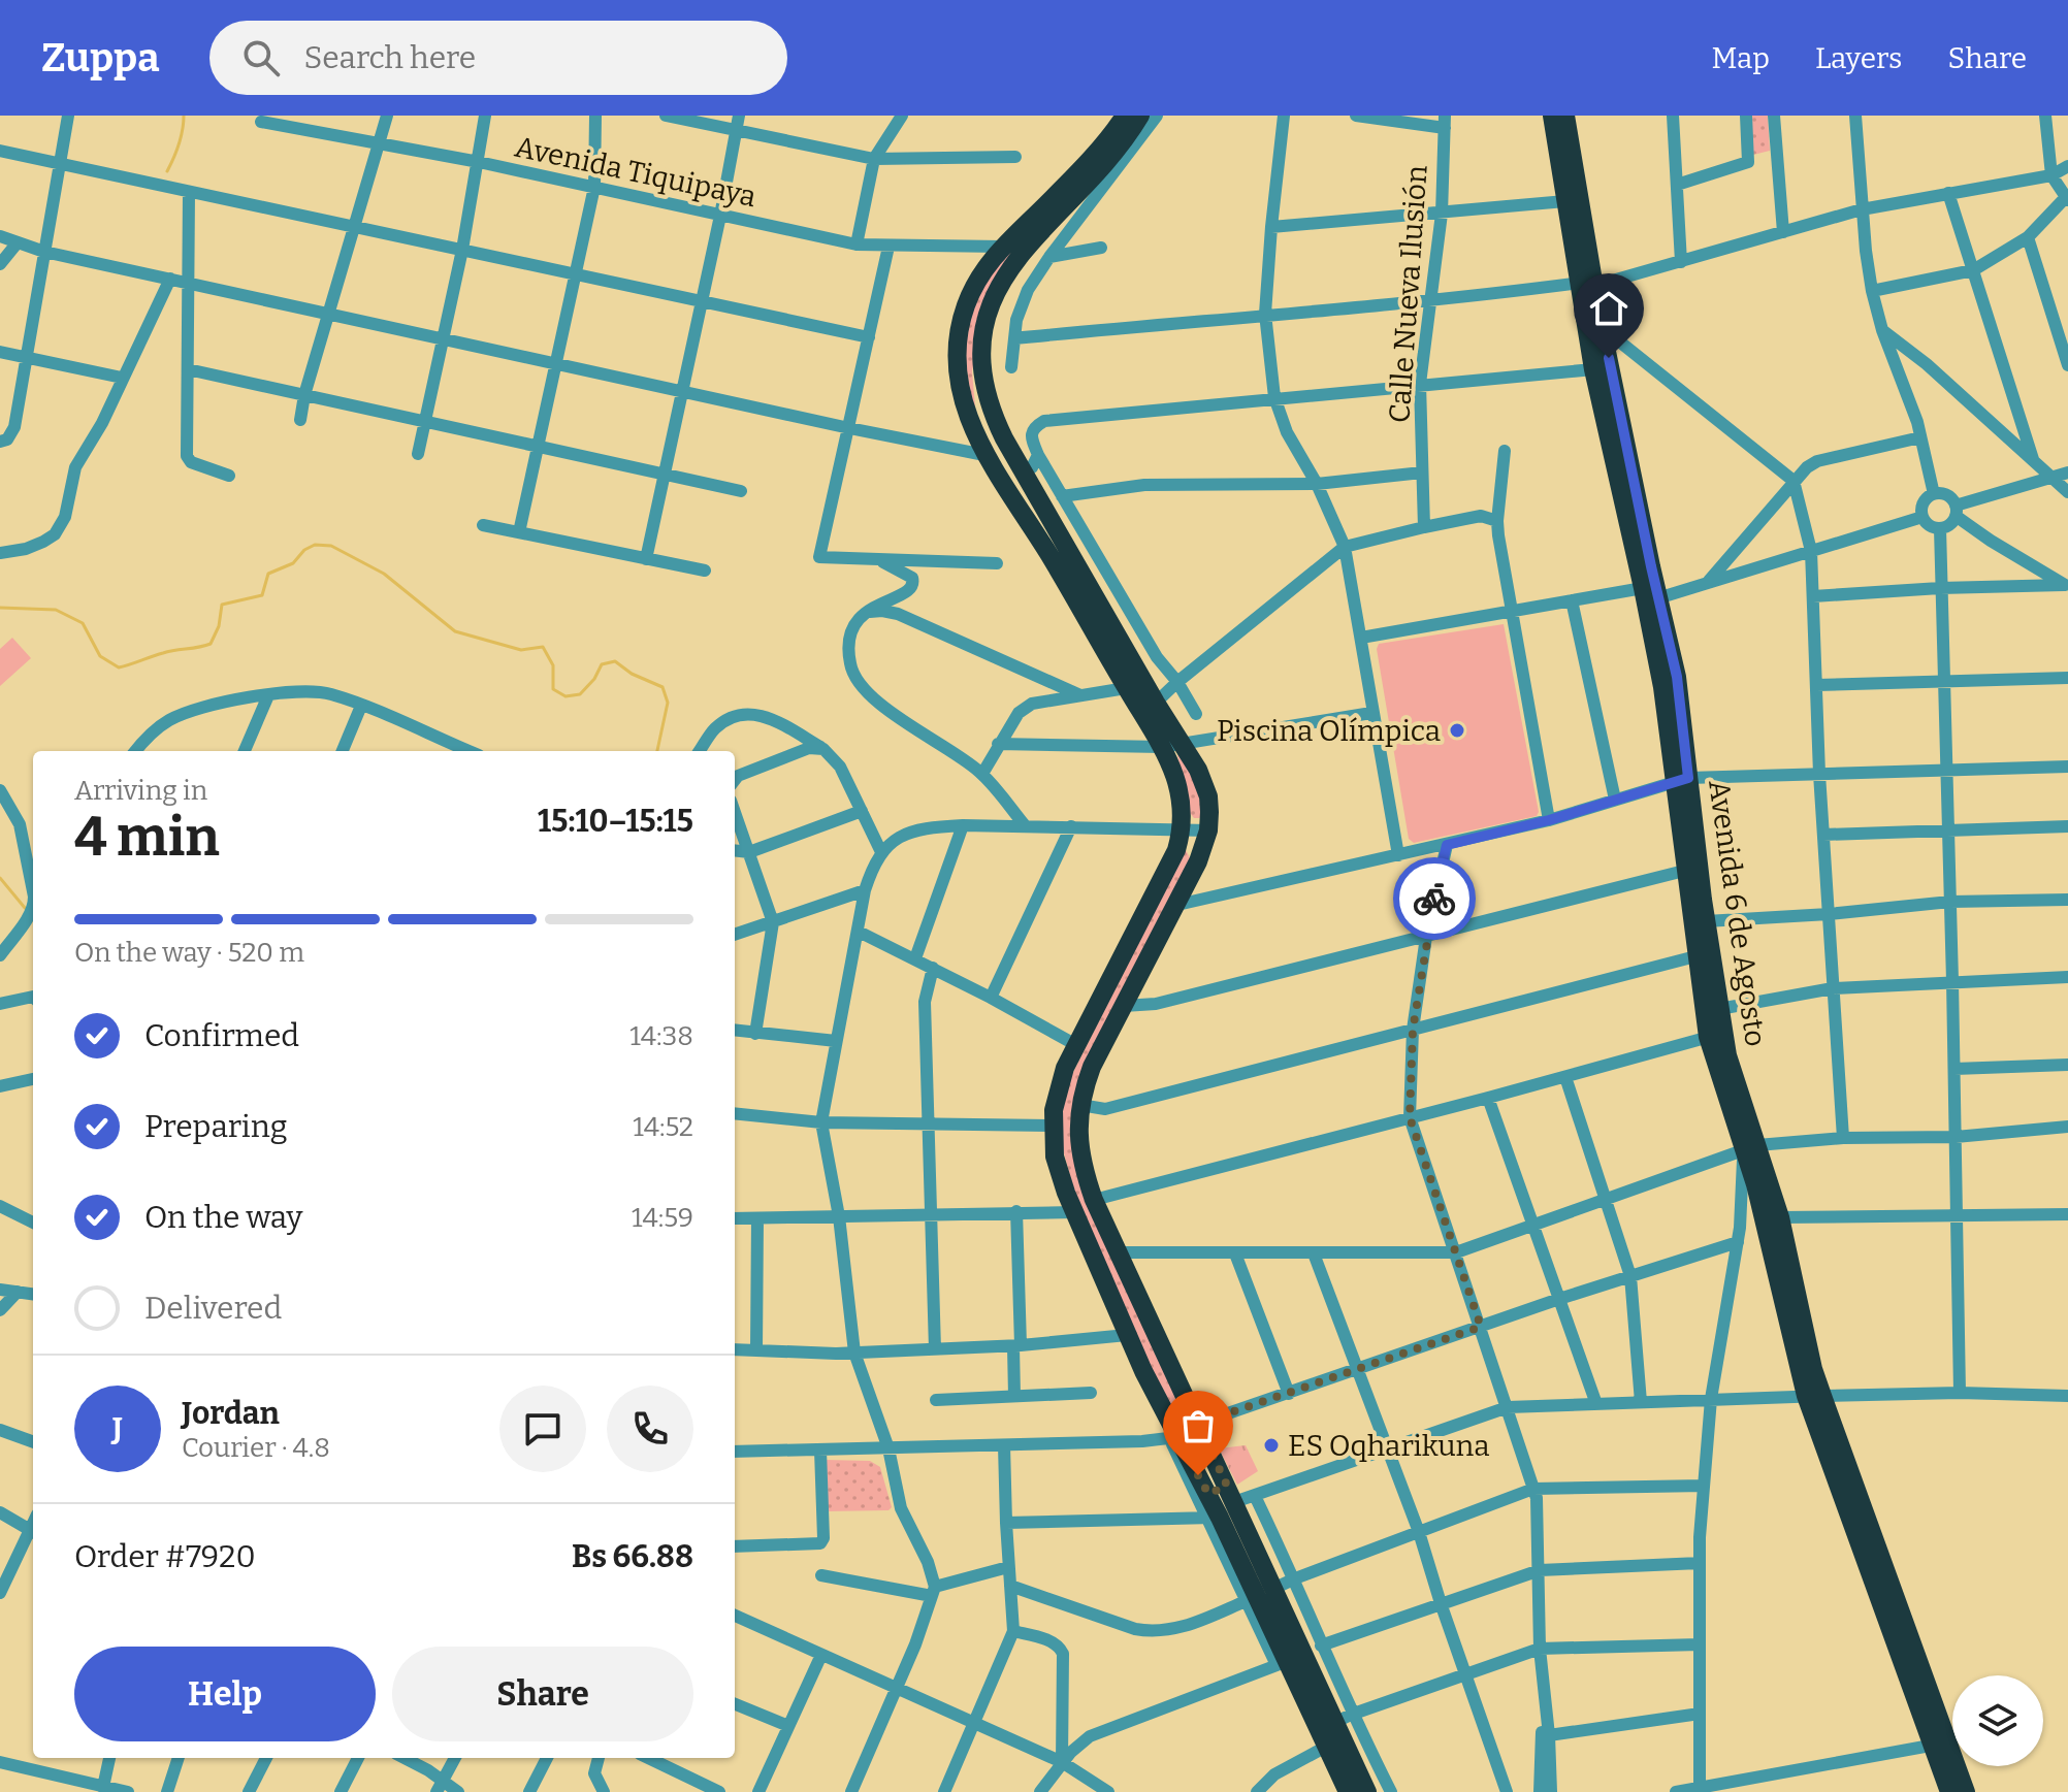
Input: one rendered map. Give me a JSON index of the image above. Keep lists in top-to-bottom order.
{
  "streets": {
    "highway": ["Avenida 6 de Agosto"],
    "street": ["Avenida Tiquipaya", "Calle Nueva Ilusión"]
  },
  "places": ["Piscina Olímpica", "ES Oqharikuna"],
  "page": {
    "header": "Zuppa",
    "search": "Search here",
    "nav": ["Map", "Layers", "Share"],
    "heading": ["4 min", "Arriving in", "15:10–15:15"],
    "panel": [
      "Jordan",
      "Courier · 4.8",
      "Order #7920",
      "Bs 66.88"
    ],
    "bar": "On the way · 520 m",
    "list": [
      ["Confirmed", "14:38"],
      ["Preparing", "14:52"],
      ["On the way", "14:59"],
      "Delivered"
    ],
    "round": "J",
    "buttons": ["Help", "Share"]
  }
}
